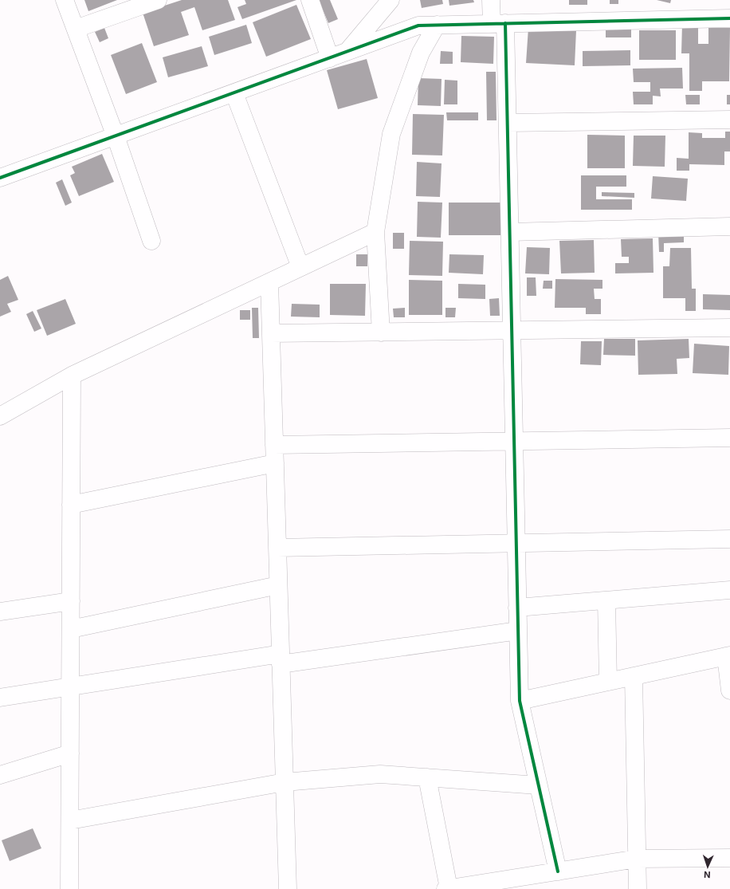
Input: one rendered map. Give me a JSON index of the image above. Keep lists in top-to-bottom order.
{
  "north": "bottom"
}
